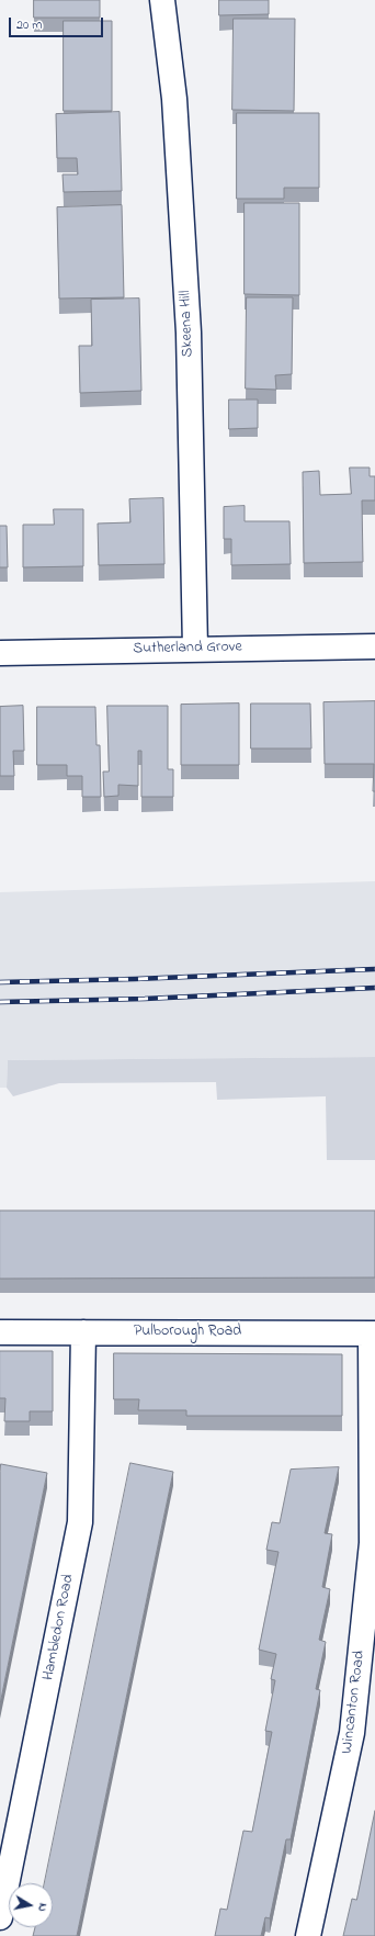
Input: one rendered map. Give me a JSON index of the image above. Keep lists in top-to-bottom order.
{
  "streets": {
    "street": [
      "Skeena Hill",
      "Sutherland Grove",
      "Pulborough Road",
      "Hambledon Road",
      "Wincanton Road"
    ]
  },
  "crossings": [
    ["Skeena Hill", "Sutherland Grove"],
    ["Pulborough Road", "Hambledon Road"],
    ["Pulborough Road", "Wincanton Road"]
  ],
  "scale_bar": "20 m",
  "north": "right"
}
